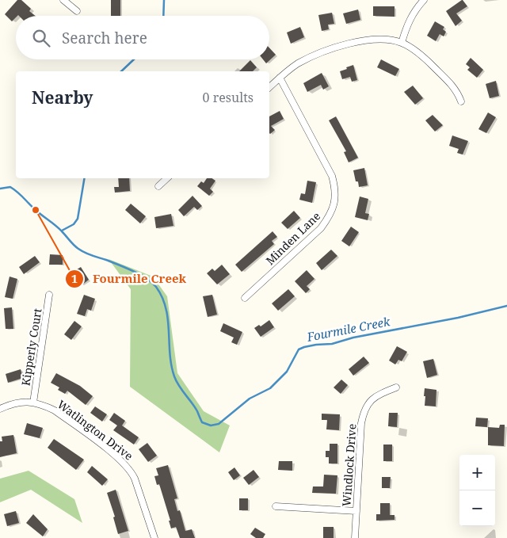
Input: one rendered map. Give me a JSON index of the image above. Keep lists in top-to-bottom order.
{
  "streets": {
    "street": [
      "Minden Lane",
      "Kipperly Court",
      "Watlington Drive",
      "Windlock Drive"
    ]
  },
  "crossings": [
    ["Kipperly Court", "Watlington Drive"]
  ],
  "water": ["Fourmile Creek"],
  "places": ["Fourmile Creek"],
  "page": {
    "search": "Search here",
    "heading": ["Nearby", "0 results"],
    "map_buttons": ["+", "−"]
  }
}
